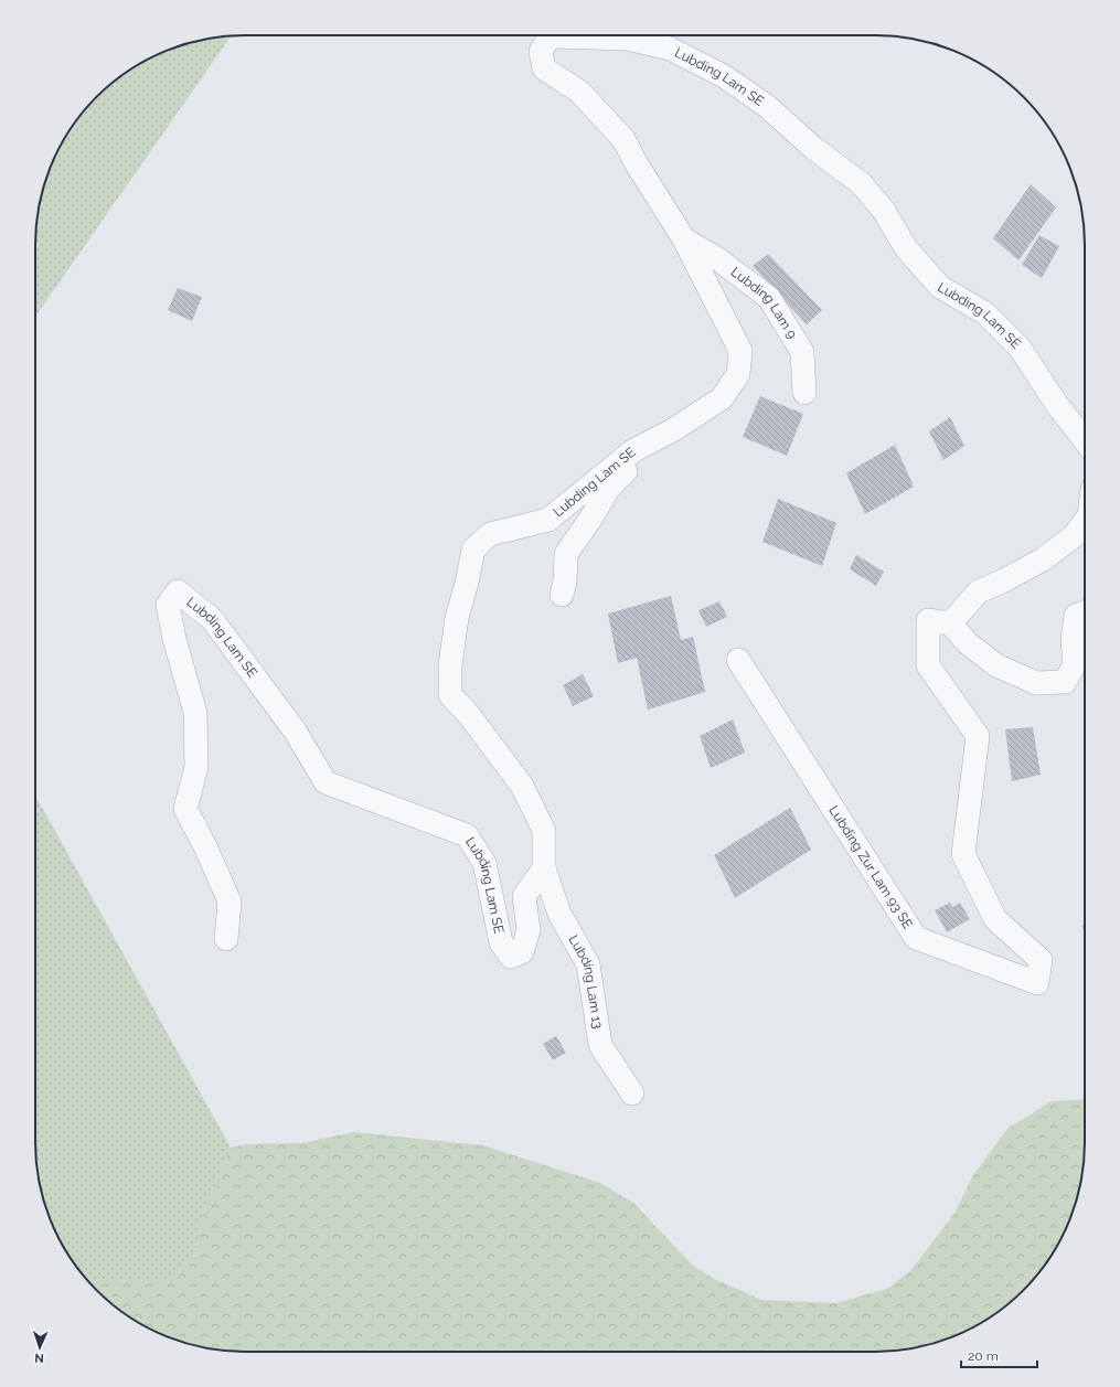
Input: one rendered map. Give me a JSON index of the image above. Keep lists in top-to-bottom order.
{
  "streets": {
    "street": [
      "Lubding Lam SE",
      "Lubding Lam 9",
      "Lubding Zur Lam 93 SE",
      "Lubding Lam 13"
    ]
  },
  "crossings": [
    ["Lubding Lam SE", "Lubding Lam 9"],
    ["Lubding Lam SE", "Lubding Lam 13"]
  ],
  "scale_bar": "20 m",
  "north": "bottom"
}
